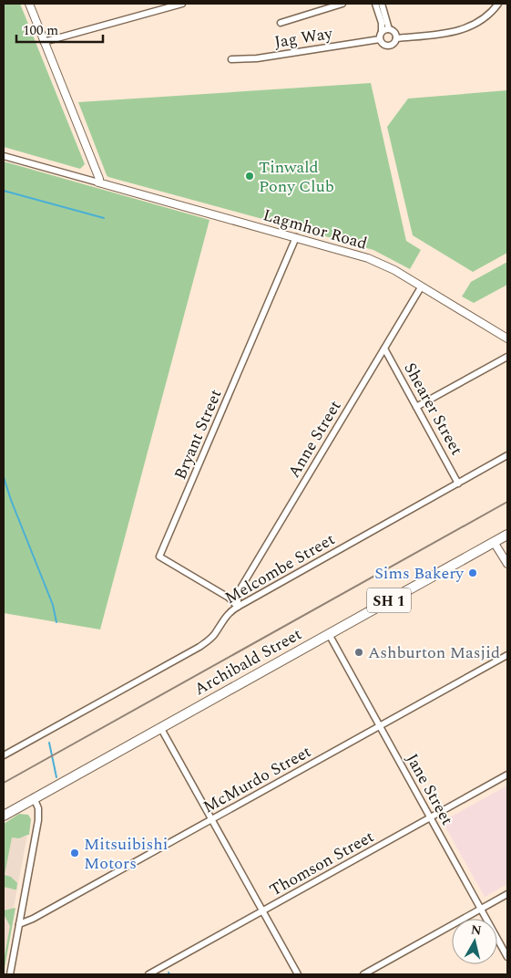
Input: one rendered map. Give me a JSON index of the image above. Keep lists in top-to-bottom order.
{
  "streets": {
    "highway": ["SH 1", "Archibald Street"],
    "street": [
      "Jag Way",
      "Lagmhor Road",
      "Shearer Street",
      "Bryant Street",
      "Anne Street",
      "Melcombe Street",
      "McMurdo Street",
      "Jane Street",
      "Thomson Street"
    ]
  },
  "crossings": [
    ["Lagmhor Road", "Bryant Street"],
    ["Lagmhor Road", "Anne Street"],
    ["Shearer Street", "Anne Street"],
    ["Shearer Street", "Melcombe Street"],
    ["Bryant Street", "Anne Street"],
    ["Bryant Street", "Melcombe Street"],
    ["Anne Street", "Melcombe Street"],
    ["Archibald Street", "Jane Street"],
    ["McMurdo Street", "Jane Street"],
    ["Jane Street", "Thomson Street"]
  ],
  "places": [
    "Tinwald Pony Club",
    "Sims Bakery",
    "Ashburton Masjid",
    "Mitsuibishi Motors"
  ],
  "scale_bar": "100 m",
  "north": "top"
}
